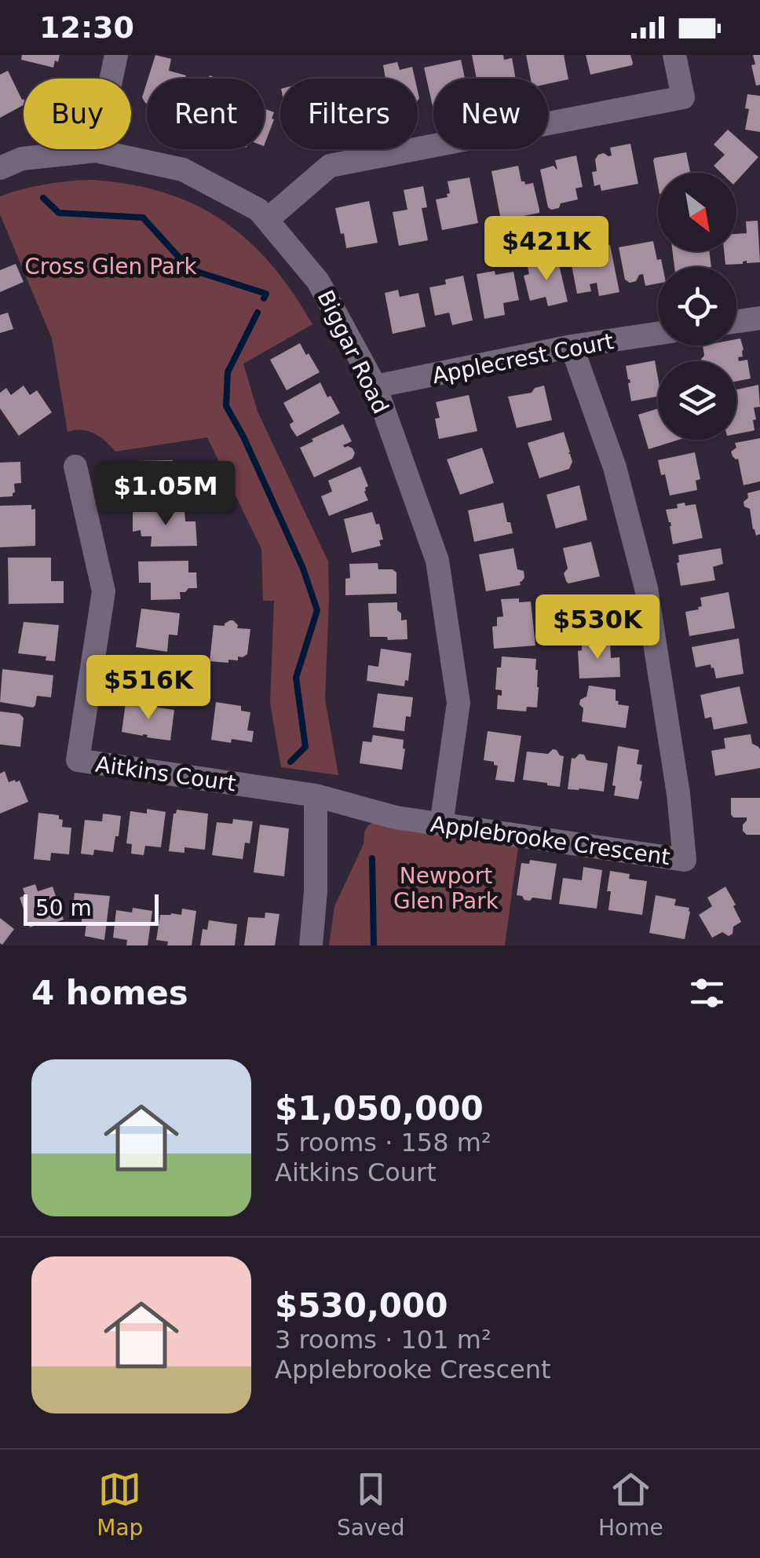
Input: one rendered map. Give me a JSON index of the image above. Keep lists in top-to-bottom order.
{
  "streets": {
    "street": [
      "Biggar Road",
      "Applecrest Court",
      "Aitkins Court",
      "Applebrooke Crescent"
    ]
  },
  "crossings": [
    ["Biggar Road", "Applecrest Court"],
    ["Biggar Road", "Applebrooke Crescent"],
    ["Applecrest Court", "Applebrooke Crescent"],
    ["Aitkins Court", "Applebrooke Crescent"]
  ],
  "parks": ["Cross Glen Park", "Newport Glen Park"],
  "scale_bar": "50 m",
  "north": "bottom right",
  "page": {
    "status": "12:30",
    "chip": [
      "Buy",
      "Rent",
      "Filters",
      "New"
    ],
    "price": [
      "$421K",
      "$1.05M",
      "$530K",
      "$516K"
    ],
    "scale": "50 m",
    "heading": "4 homes",
    "list": [
      {
        "name": "$1,050,000",
        "note": "5 rooms · 158 m² · Aitkins Court"
      },
      {
        "name": "$530,000",
        "note": "3 rooms · 101 m² · Applebrooke Crescent"
      }
    ],
    "tabs": ["Map", "Saved", "Home"]
  }
}
